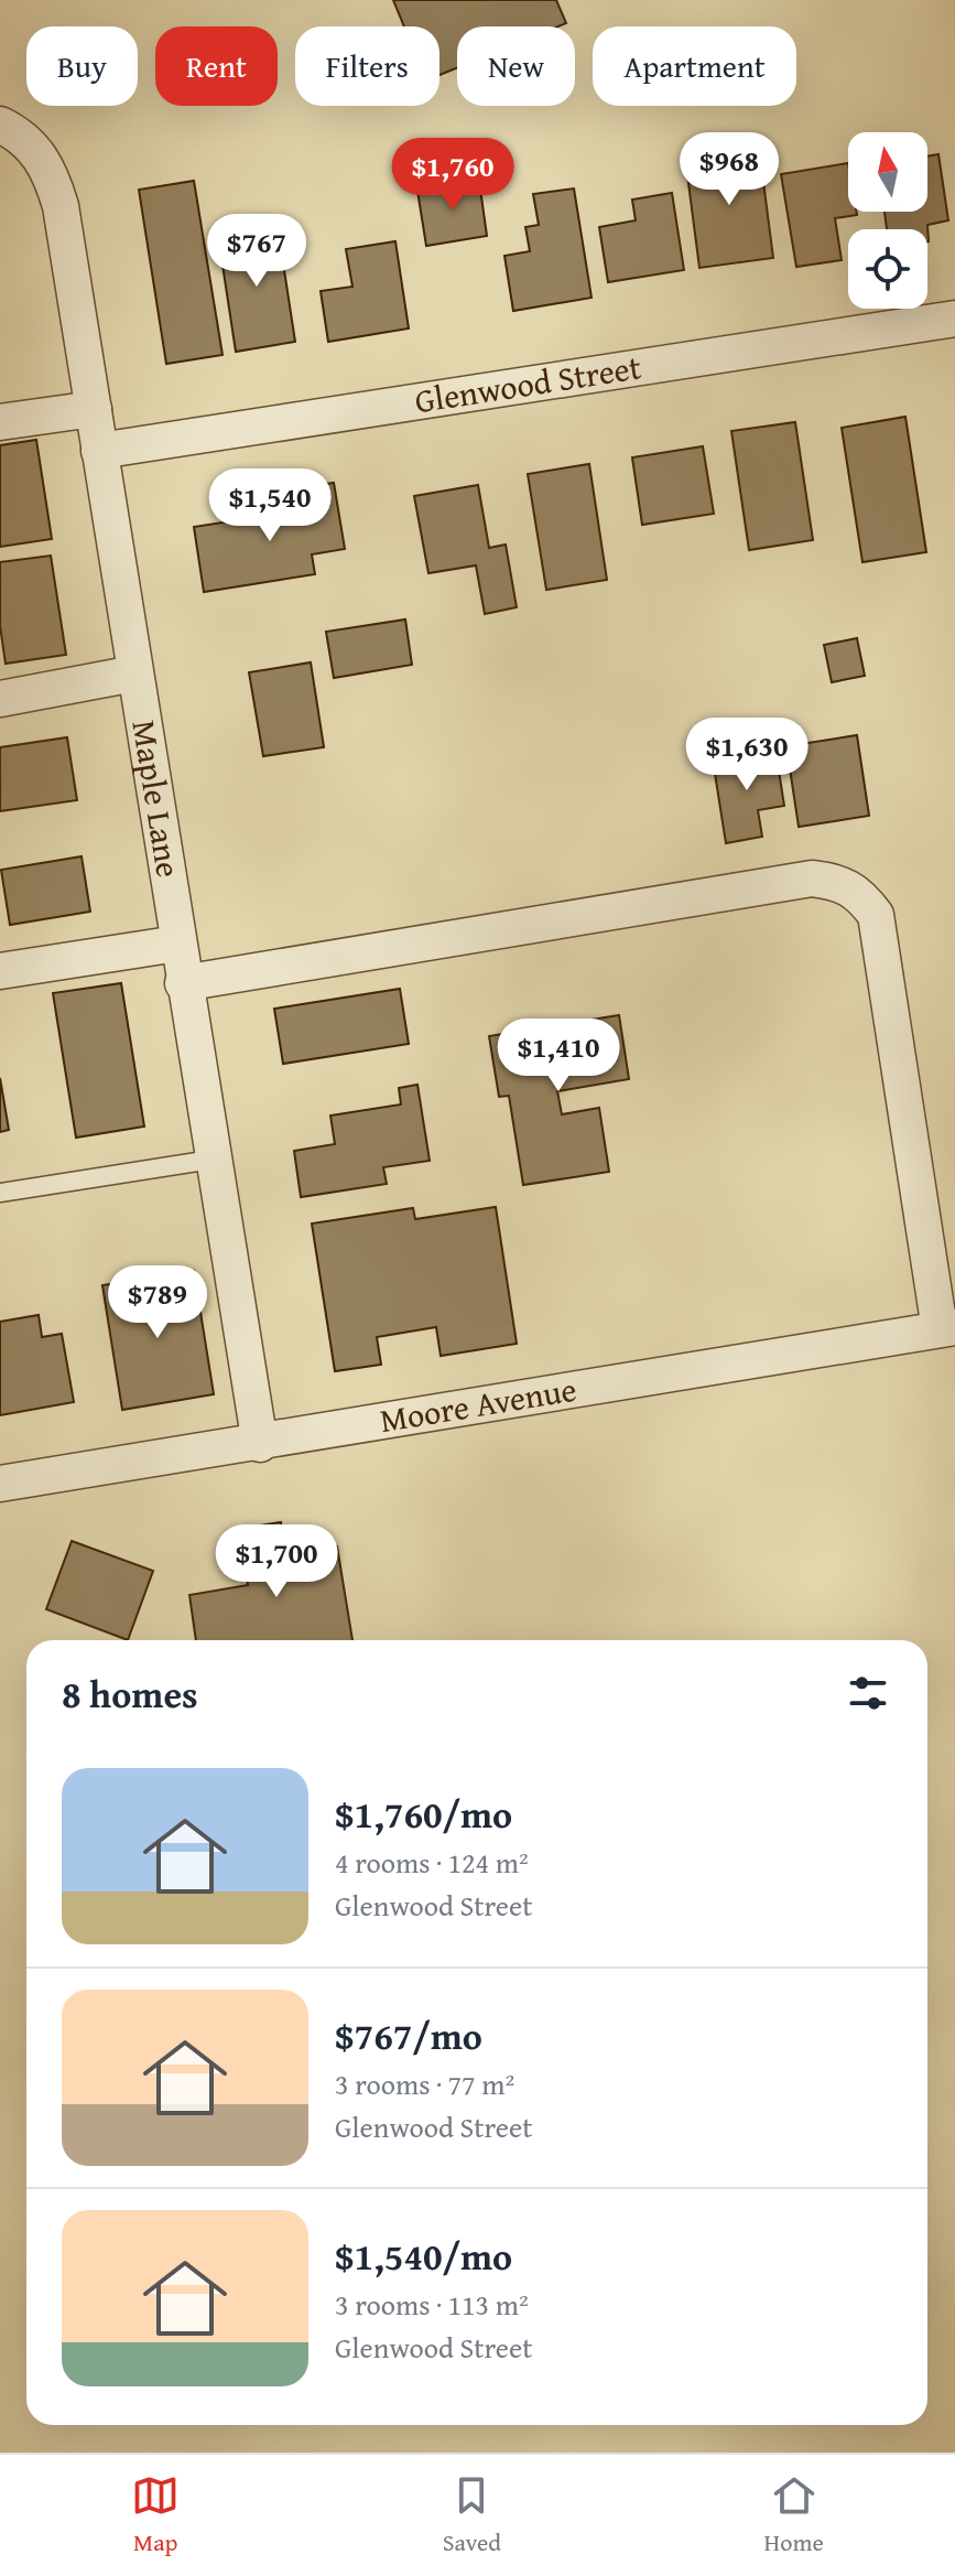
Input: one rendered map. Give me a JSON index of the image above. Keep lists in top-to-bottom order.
{
  "streets": {
    "street": ["Glenwood Street", "Maple Lane", "Moore Avenue"]
  },
  "crossings": [
    ["Glenwood Street", "Maple Lane"],
    ["Maple Lane", "Moore Avenue"]
  ],
  "north": "top",
  "page": {
    "chip": [
      "Buy",
      "Rent",
      "Filters",
      "New",
      "Apartment"
    ],
    "price": [
      "$968",
      "$1,760",
      "$767",
      "$1,540",
      "$1,630",
      "$1,410",
      "$789",
      "$1,700"
    ],
    "heading": "8 homes",
    "list": [
      {
        "name": "$1,760/mo",
        "note": "4 rooms · 124 m² · Glenwood Street"
      },
      {
        "name": "$767/mo",
        "note": "3 rooms · 77 m² · Glenwood Street"
      },
      {
        "name": "$1,540/mo",
        "note": "3 rooms · 113 m² · Glenwood Street"
      }
    ],
    "tabs": ["Map", "Saved", "Home"]
  }
}
